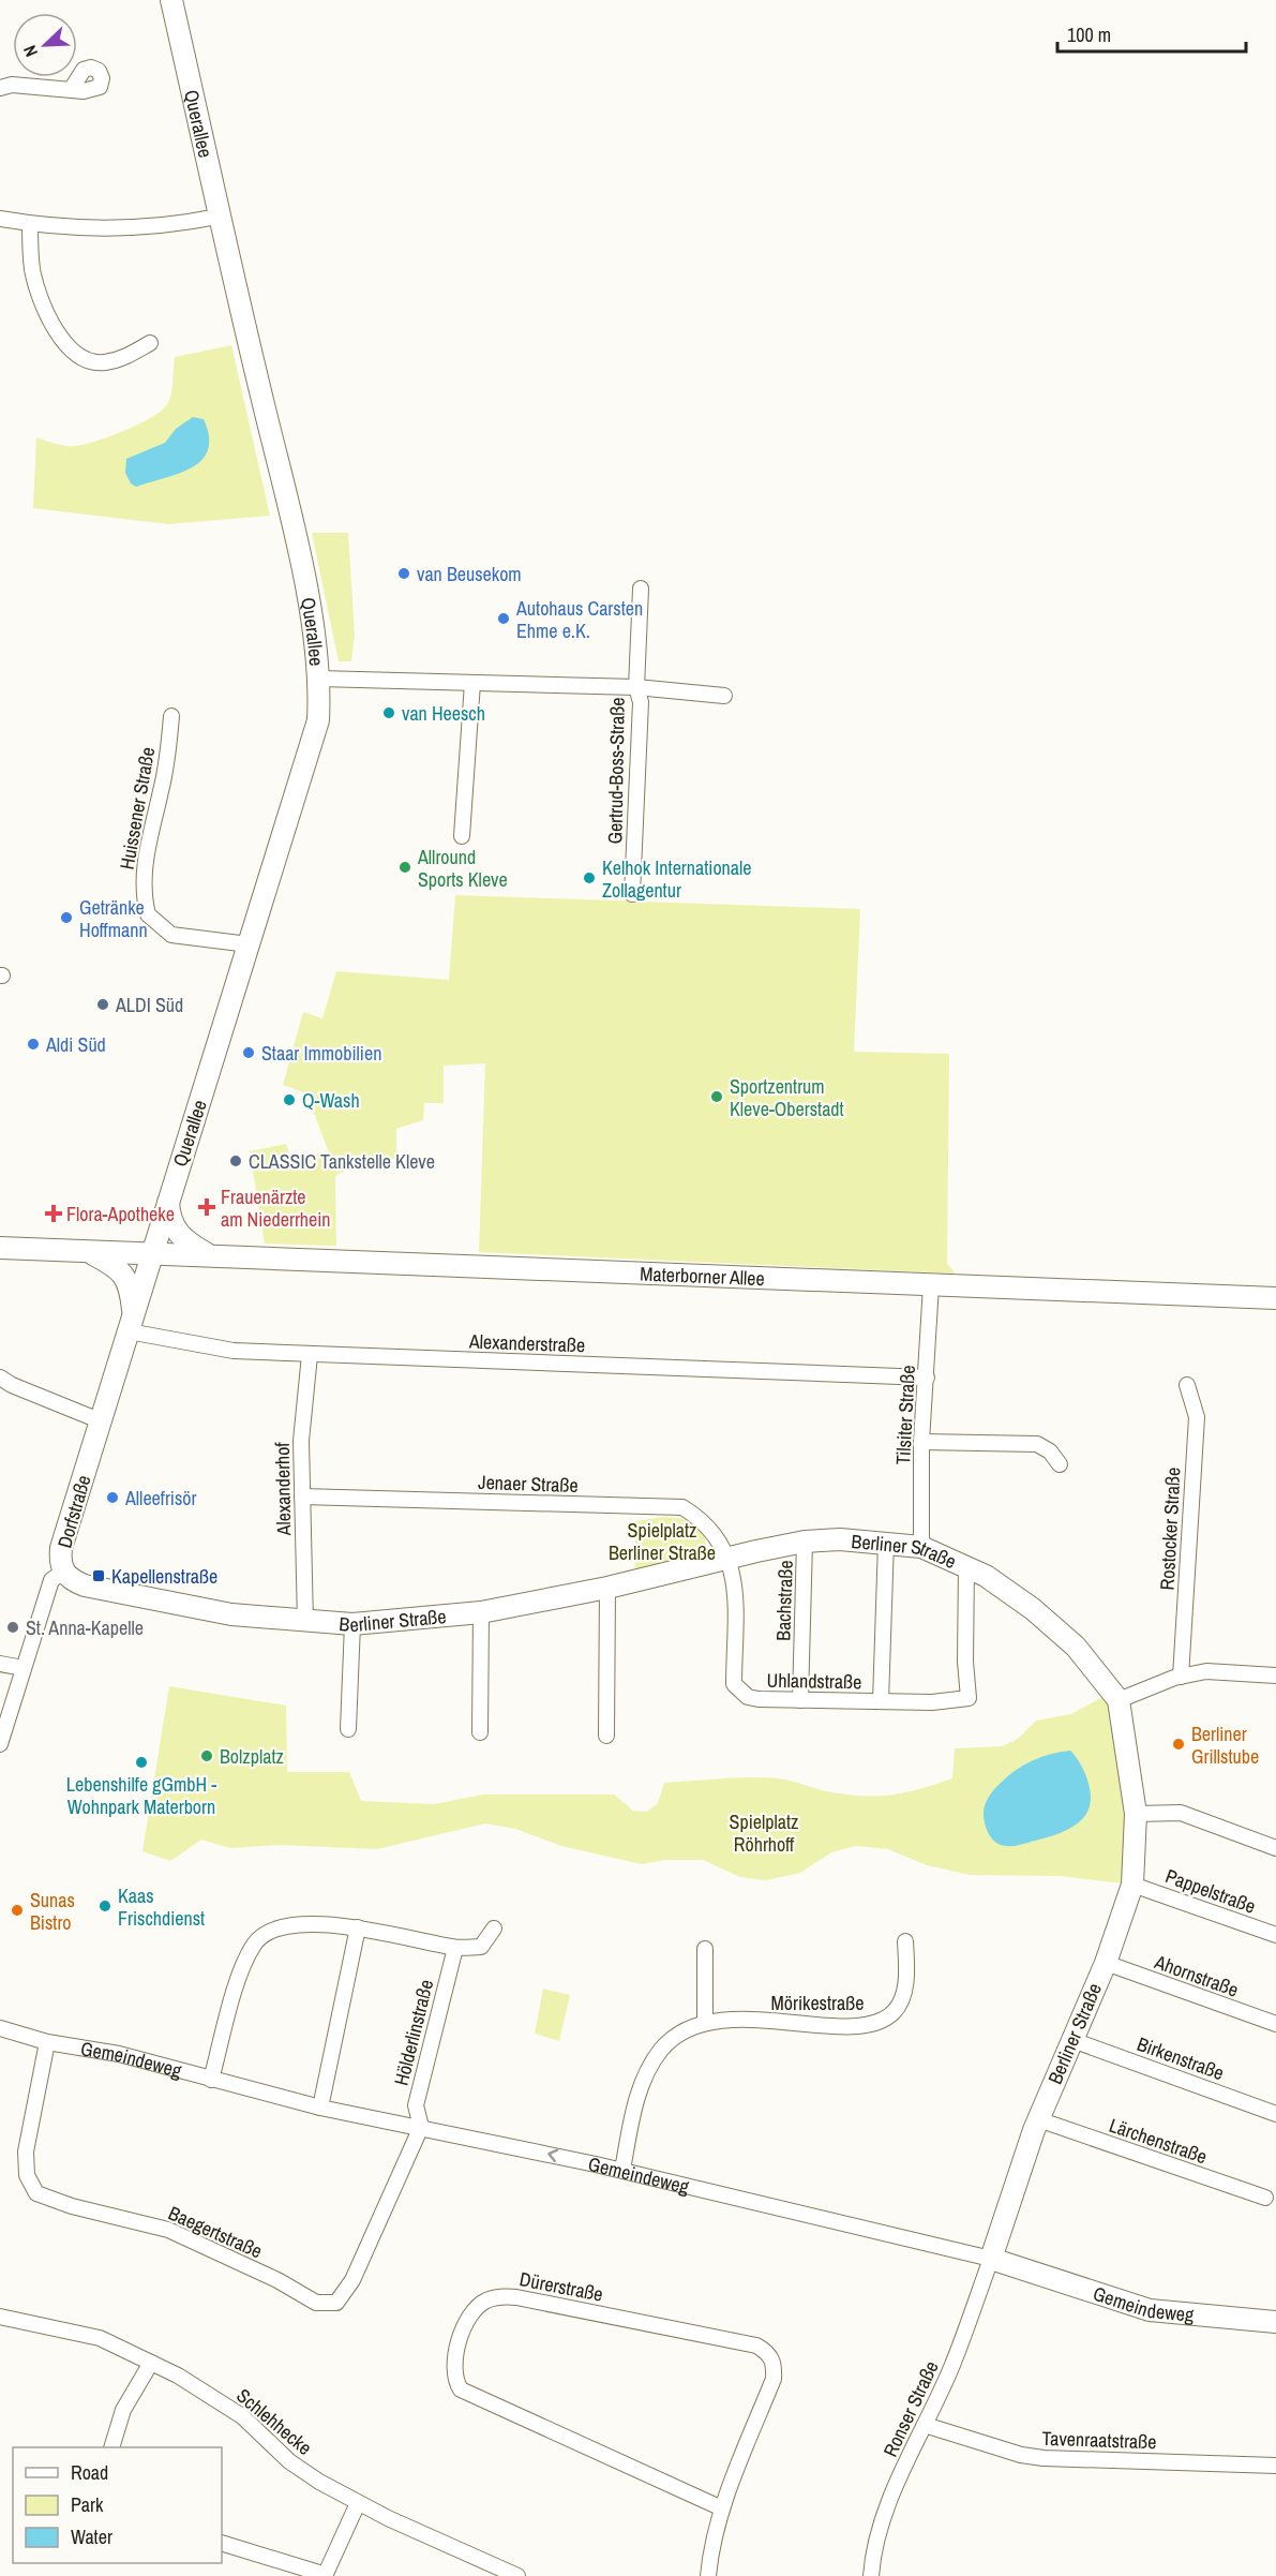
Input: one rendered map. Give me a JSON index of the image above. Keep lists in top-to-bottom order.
{
  "streets": {
    "street": [
      "Querallee",
      "Gertrud-Boss-Straße",
      "Huissener Straße",
      "Materborner Allee",
      "Alexanderstraße",
      "Tilsiter Straße",
      "Jenaer Straße",
      "Alexanderhof",
      "Dorfstraße",
      "Rostocker Straße",
      "Berliner Straße",
      "Bachstraße",
      "Uhlandstraße",
      "Pappelstraße",
      "Ahornstraße",
      "Mörikestraße",
      "Hölderlinstraße",
      "Birkenstraße",
      "Gemeindeweg",
      "Lärchenstraße",
      "Baegertstraße",
      "Dürerstraße",
      "Ronser Straße",
      "Schlehhecke",
      "Tavenraatstraße"
    ]
  },
  "crossings": [
    ["Querallee", "Gertrud-Boss-Straße"],
    ["Querallee", "Huissener Straße"],
    ["Querallee", "Materborner Allee"],
    ["Querallee", "Dorfstraße"],
    ["Materborner Allee", "Tilsiter Straße"],
    ["Materborner Allee", "Dorfstraße"],
    ["Alexanderstraße", "Tilsiter Straße"],
    ["Alexanderstraße", "Alexanderhof"],
    ["Alexanderstraße", "Dorfstraße"],
    ["Tilsiter Straße", "Berliner Straße"],
    ["Jenaer Straße", "Alexanderhof"],
    ["Jenaer Straße", "Berliner Straße"],
    ["Jenaer Straße", "Uhlandstraße"],
    ["Alexanderhof", "Berliner Straße"],
    ["Dorfstraße", "Berliner Straße"],
    ["Berliner Straße", "Bachstraße"],
    ["Berliner Straße", "Uhlandstraße"],
    ["Berliner Straße", "Pappelstraße"],
    ["Berliner Straße", "Ahornstraße"],
    ["Berliner Straße", "Birkenstraße"],
    ["Berliner Straße", "Gemeindeweg"],
    ["Berliner Straße", "Lärchenstraße"],
    ["Berliner Straße", "Ronser Straße"],
    ["Bachstraße", "Uhlandstraße"],
    ["Mörikestraße", "Gemeindeweg"],
    ["Hölderlinstraße", "Gemeindeweg"],
    ["Hölderlinstraße", "Baegertstraße"],
    ["Gemeindeweg", "Baegertstraße"],
    ["Gemeindeweg", "Ronser Straße"],
    ["Ronser Straße", "Tavenraatstraße"]
  ],
  "parks": ["Spielplatz Berliner Straße", "Spielplatz Röhrhoff"],
  "places": {
    "other": [
      "van Beusekom",
      "Autohaus Carsten Ehme e.K.",
      "van Heesch",
      "Allround Sports Kleve",
      "Kelhok Internationale Zollagentur",
      "Getränke Hoffmann",
      "ALDI Süd",
      "Aldi Süd",
      "Staar Immobilien",
      "Sportzentrum Kleve-Oberstadt",
      "Q-Wash",
      "CLASSIC Tankstelle Kleve",
      "Alleefrisör",
      "St. Anna-Kapelle",
      "Berliner Grillstube",
      "Bolzplatz",
      "Lebenshilfe gGmbH - Wohnpark Materborn",
      "Kaas Frischdienst",
      "Sunas Bistro"
    ],
    "health": ["Frauenärzte am Niederrhein", "Flora-Apotheke"],
    "transit": ["Kapellenstraße"]
  },
  "legend": ["Road", "Park", "Water"],
  "scale_bar": "100 m",
  "north": "bottom left"
}
